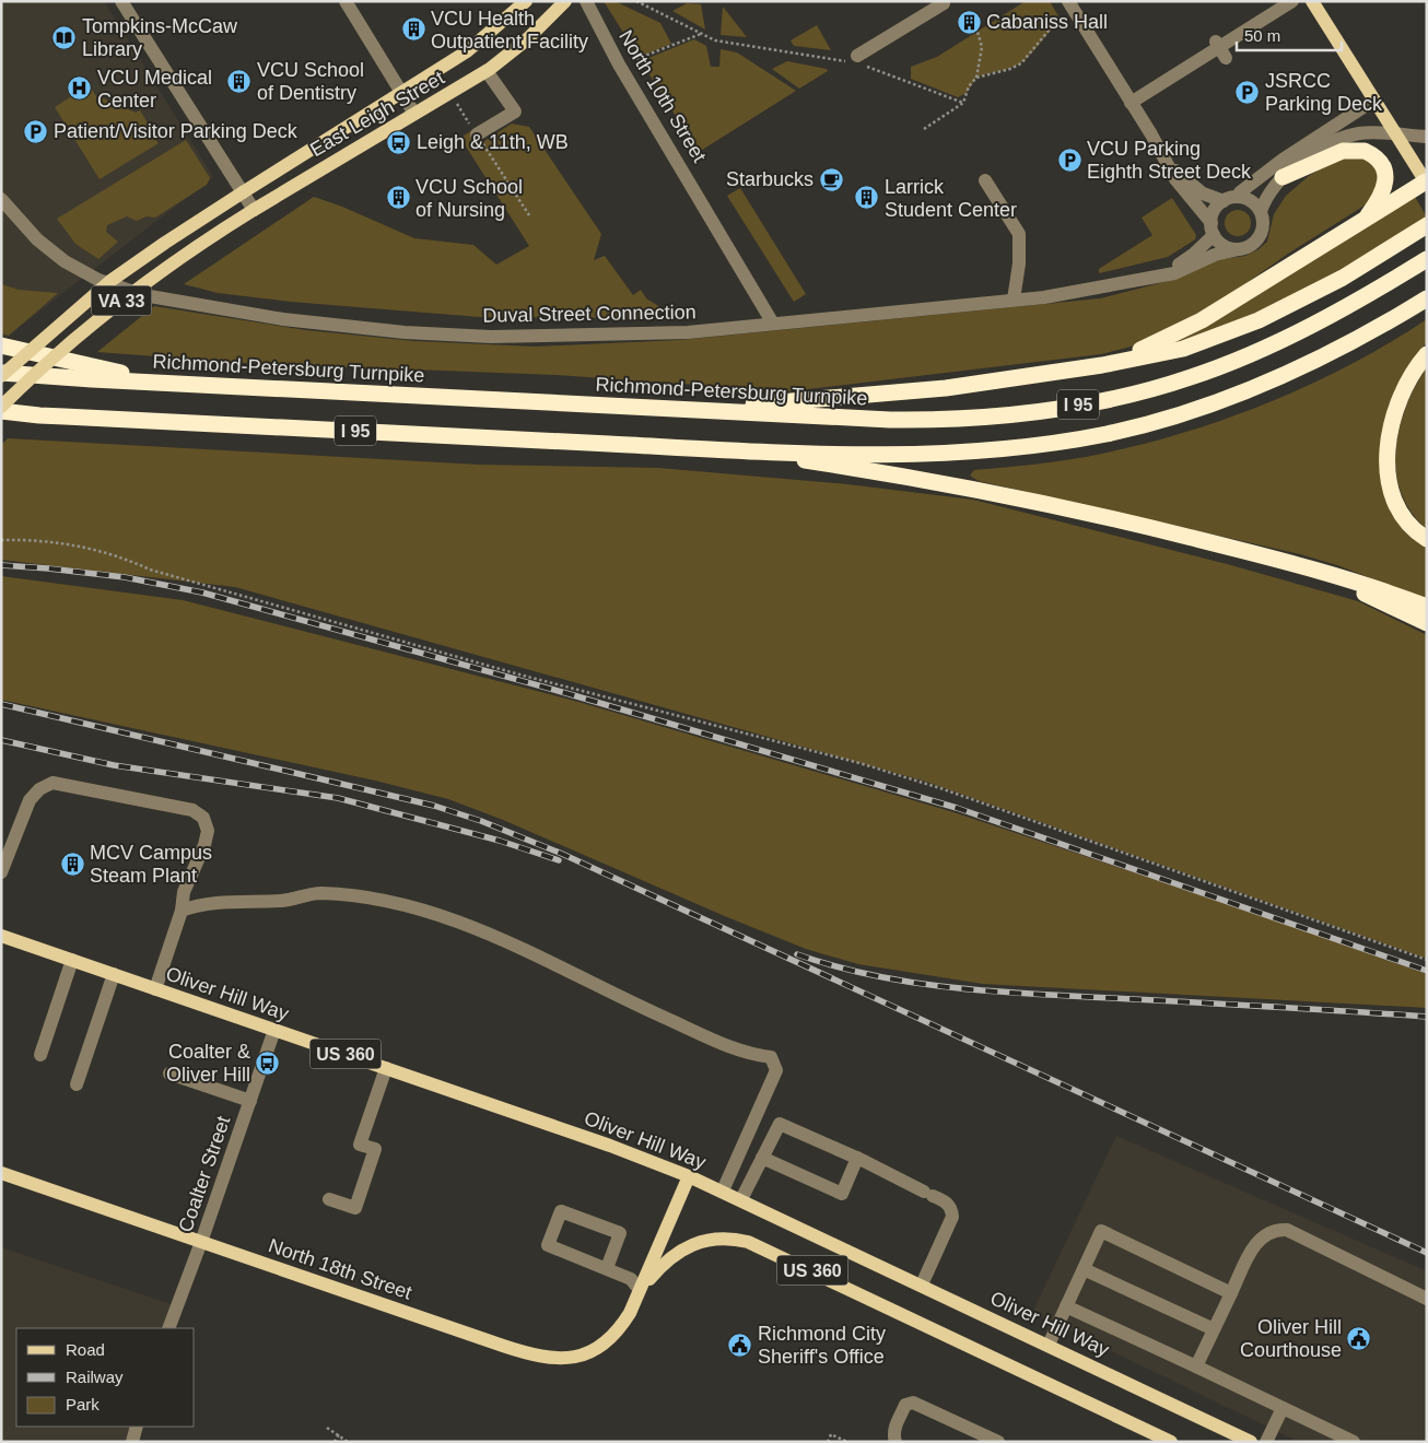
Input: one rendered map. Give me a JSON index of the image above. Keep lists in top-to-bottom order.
{
  "streets": {
    "highway": ["Richmond-Petersburg Turnpike", "I 95"],
    "main road": [
      "East Leigh Street",
      "VA 33",
      "Oliver Hill Way",
      "US 360",
      "North 18th Street"
    ],
    "street": ["North 10th Street", "Duval Street Connection", "Coalter Street"]
  },
  "crossings": [
    ["North 10th Street", "Duval Street Connection"],
    ["East Leigh Street", "VA 33"],
    ["VA 33", "Richmond-Petersburg Turnpike"],
    ["Oliver Hill Way", "Coalter Street"],
    ["US 360", "North 18th Street"],
    ["Coalter Street", "North 18th Street"]
  ],
  "places": {
    "building": [
      "Cabaniss Hall",
      "VCU Health Outpatient Facility",
      "VCU School of Dentistry",
      "VCU School of Nursing",
      "Larrick Student Center",
      "MCV Campus Steam Plant"
    ],
    "library": ["Tompkins-McCaw Library"],
    "hospital": ["VCU Medical Center"],
    "parking": ["JSRCC Parking Deck", "Patient/Visitor Parking Deck", "VCU Parking Eighth Street Deck"],
    "bus stop": ["Leigh & 11th, WB", "Coalter & Oliver Hill"],
    "cafe": ["Starbucks"],
    "public building": ["Oliver Hill Courthouse", "Richmond City Sheriff's Office"]
  },
  "legend": ["Road", "Railway", "Park"],
  "scale_bar": "50 m"
}
